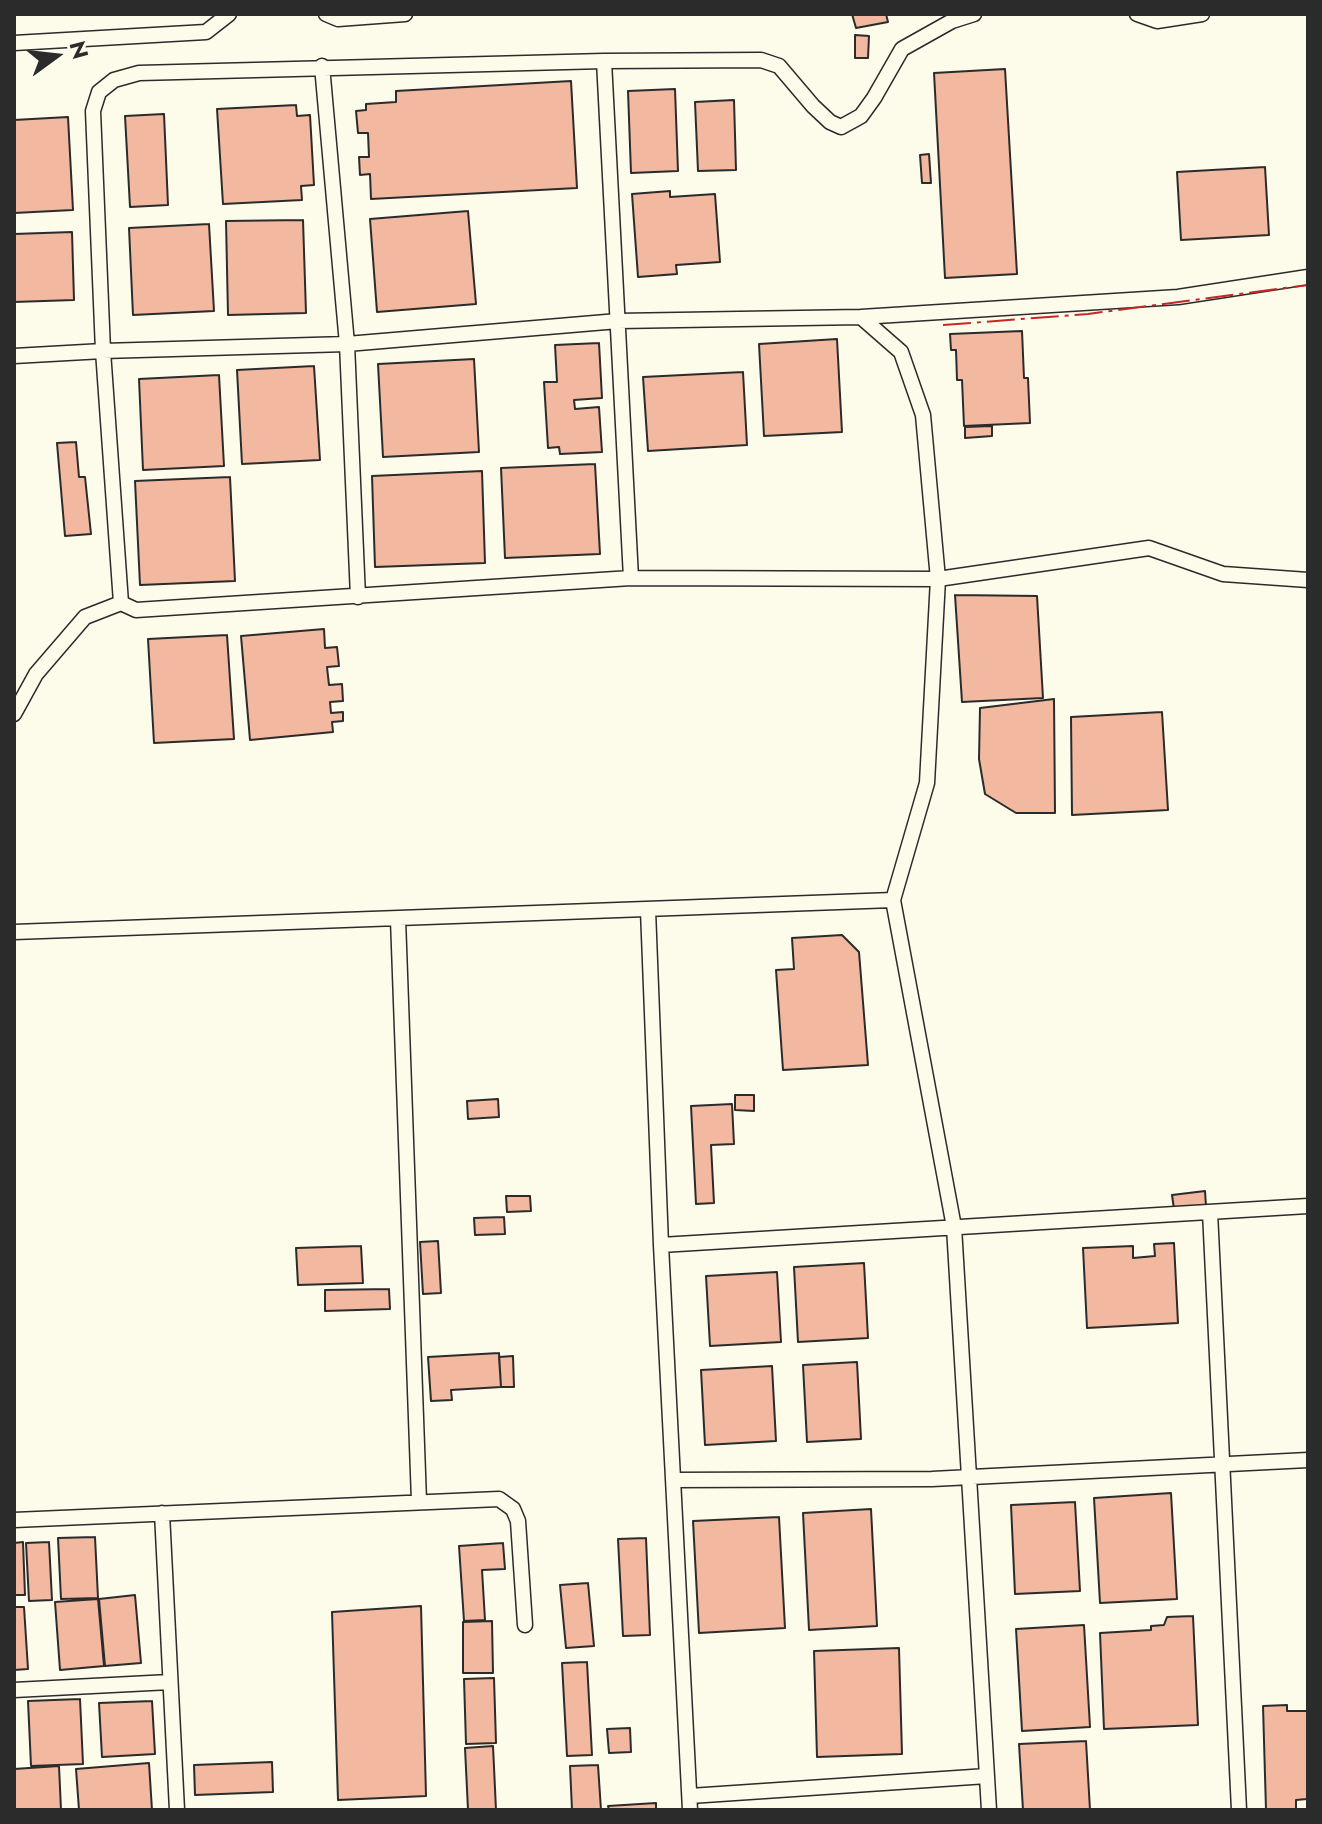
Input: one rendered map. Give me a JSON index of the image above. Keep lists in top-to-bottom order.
{
  "north": "right"
}
